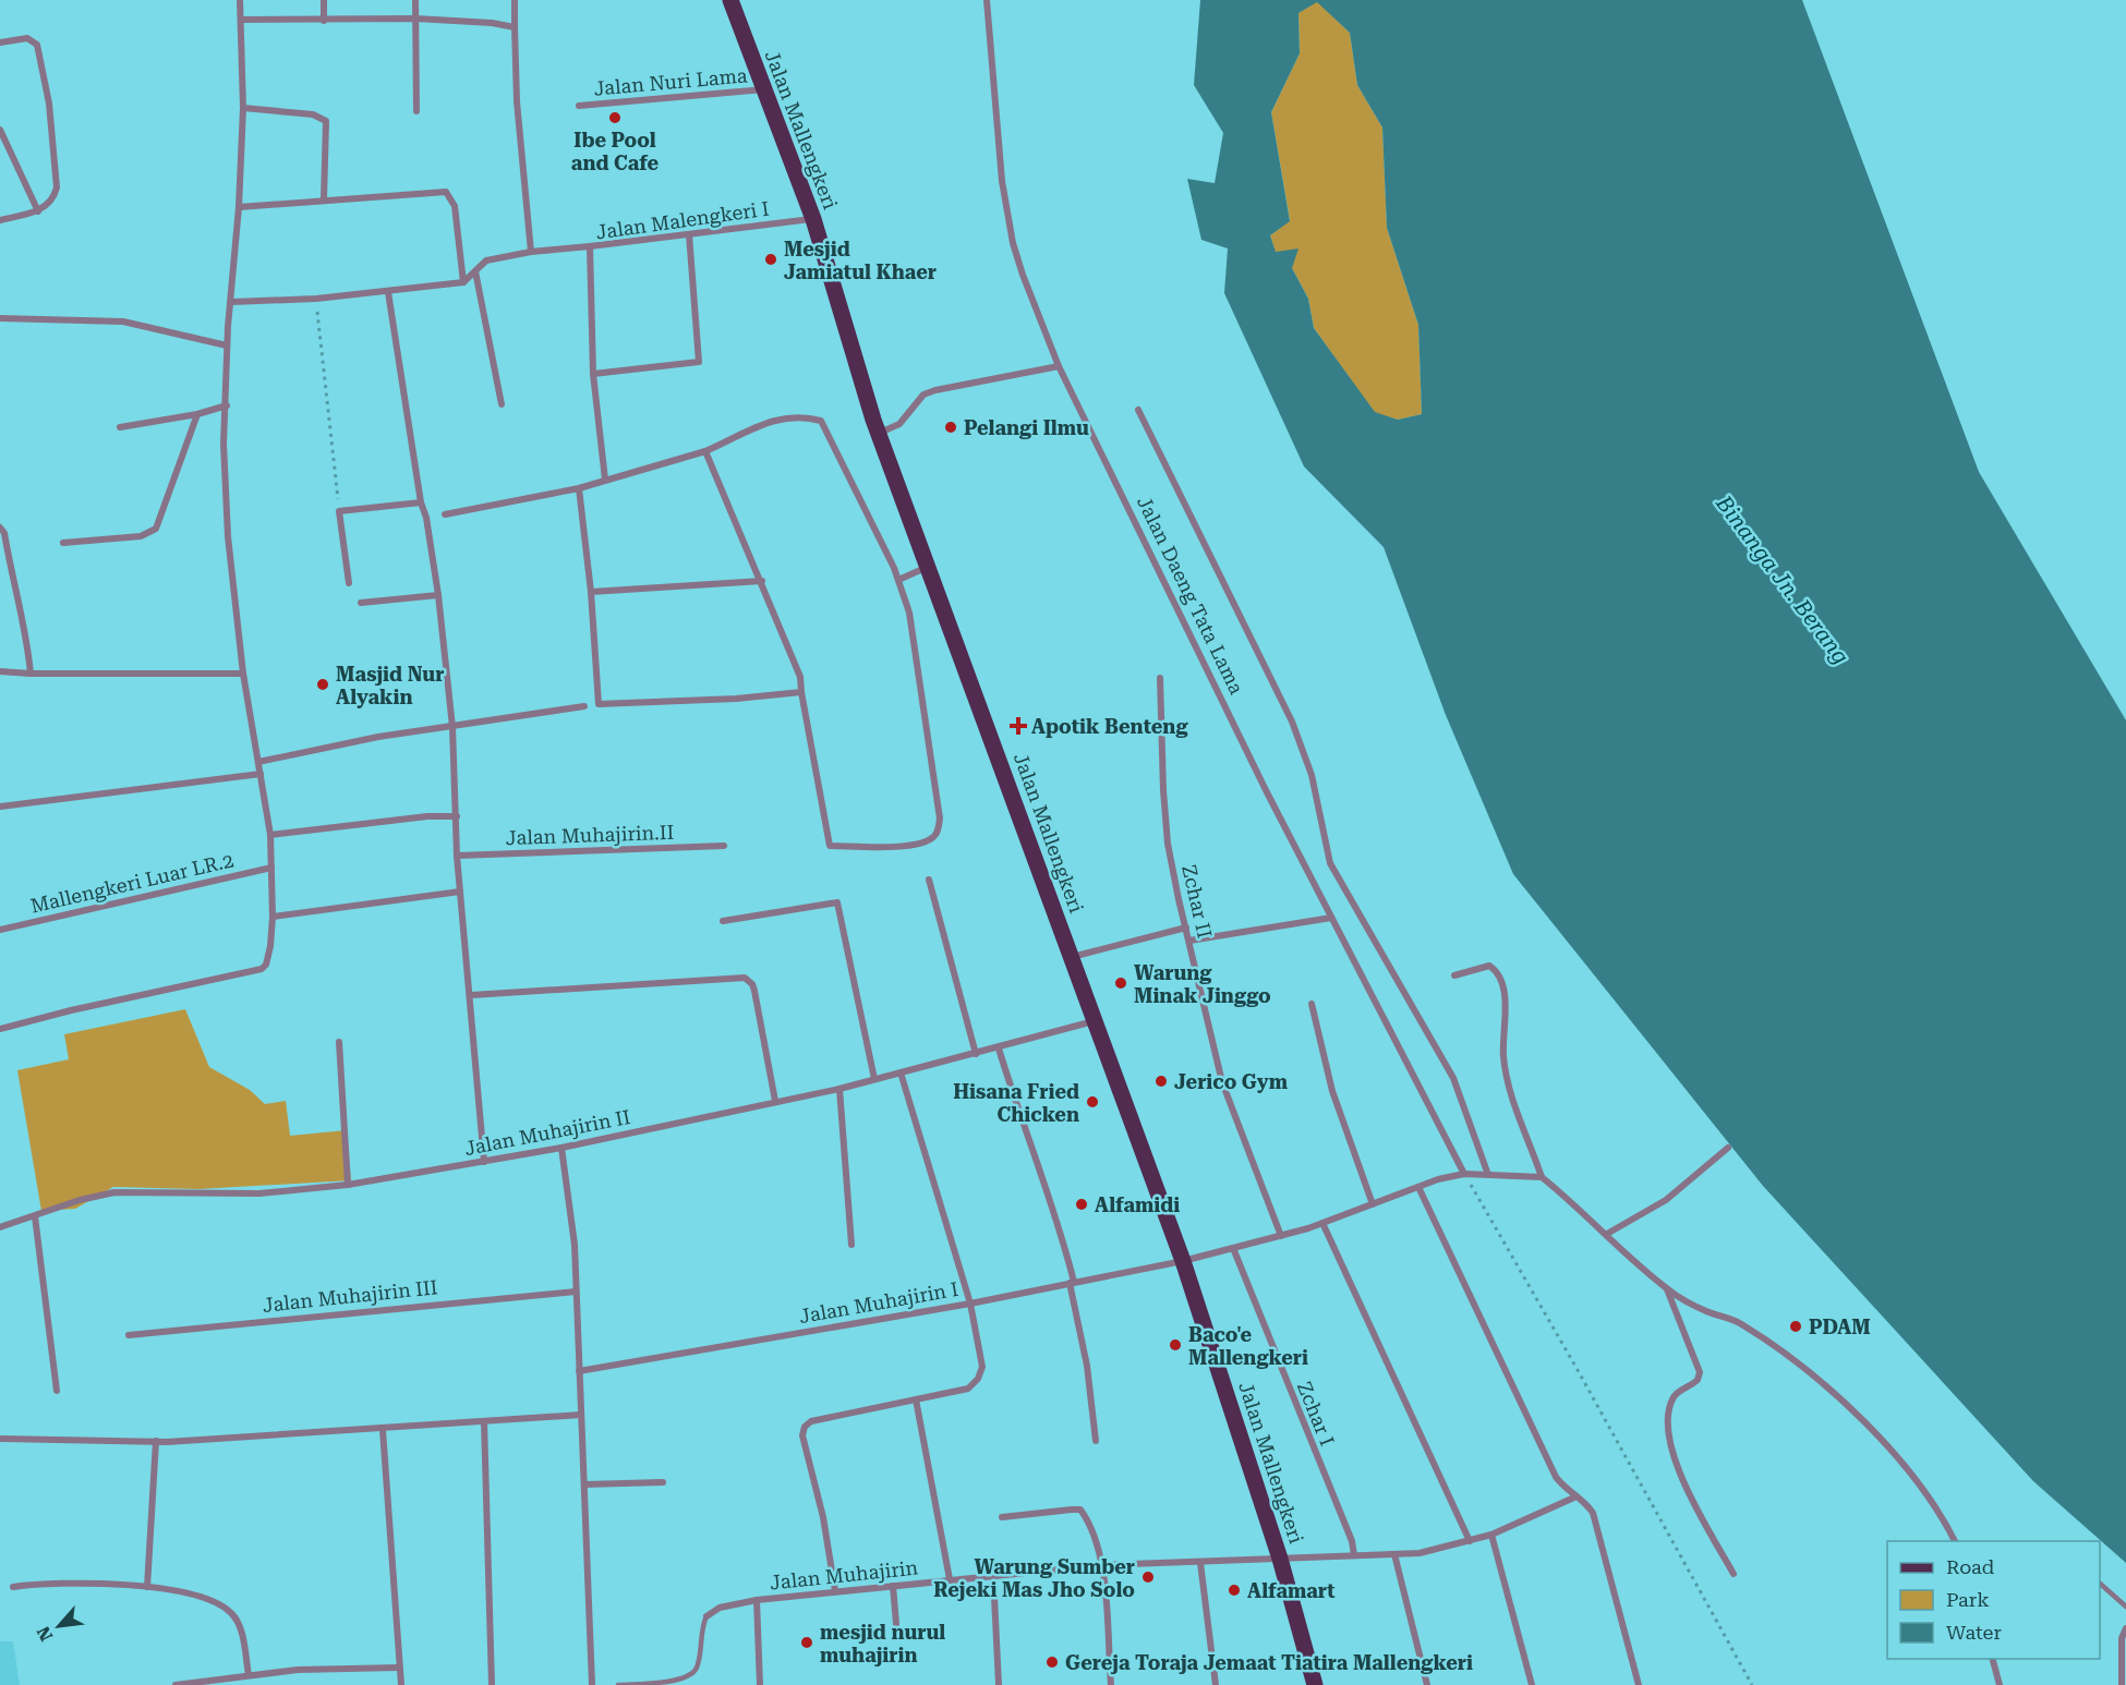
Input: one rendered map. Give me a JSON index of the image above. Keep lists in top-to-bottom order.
{
  "streets": {
    "main road": ["Jalan Mallengkeri"],
    "street": [
      "Jalan Nuri Lama",
      "Jalan Malengkeri I",
      "Jalan Daeng Tata Lama",
      "Jalan Muhajirin.II",
      "Mallengkeri Luar LR.2",
      "Zchar II",
      "Jalan Muhajirin II",
      "Jalan Muhajirin III",
      "Jalan Muhajirin I",
      "Zchar I",
      "Jalan Muhajirin"
    ]
  },
  "crossings": [
    ["Jalan Nuri Lama", "Jalan Mallengkeri"],
    ["Jalan Mallengkeri", "Jalan Malengkeri I"],
    ["Jalan Mallengkeri", "Jalan Muhajirin II"],
    ["Jalan Mallengkeri", "Jalan Muhajirin I"],
    ["Jalan Mallengkeri", "Jalan Muhajirin"],
    ["Jalan Daeng Tata Lama", "Jalan Muhajirin I"],
    ["Zchar II", "Jalan Muhajirin I"],
    ["Jalan Muhajirin I", "Zchar I"],
    ["Zchar I", "Jalan Muhajirin"]
  ],
  "water": ["Binanga Jn. Berang"],
  "places": {
    "other": [
      "Ibe Pool and Cafe",
      "Mesjid Jamiatul Khaer",
      "Pelangi Ilmu",
      "Masjid Nur Alyakin",
      "Warung Minak Jinggo",
      "Jerico Gym",
      "Hisana Fried Chicken",
      "Alfamidi",
      "PDAM",
      "Baco'e Mallengkeri",
      "Warung Sumber Rejeki Mas Jho Solo",
      "Alfamart",
      "mesjid nurul muhajirin",
      "Gereja Toraja Jemaat Tiatira Mallengkeri"
    ],
    "health": ["Apotik Benteng"]
  },
  "legend": ["Road", "Park", "Water"],
  "north": "bottom left"
}
